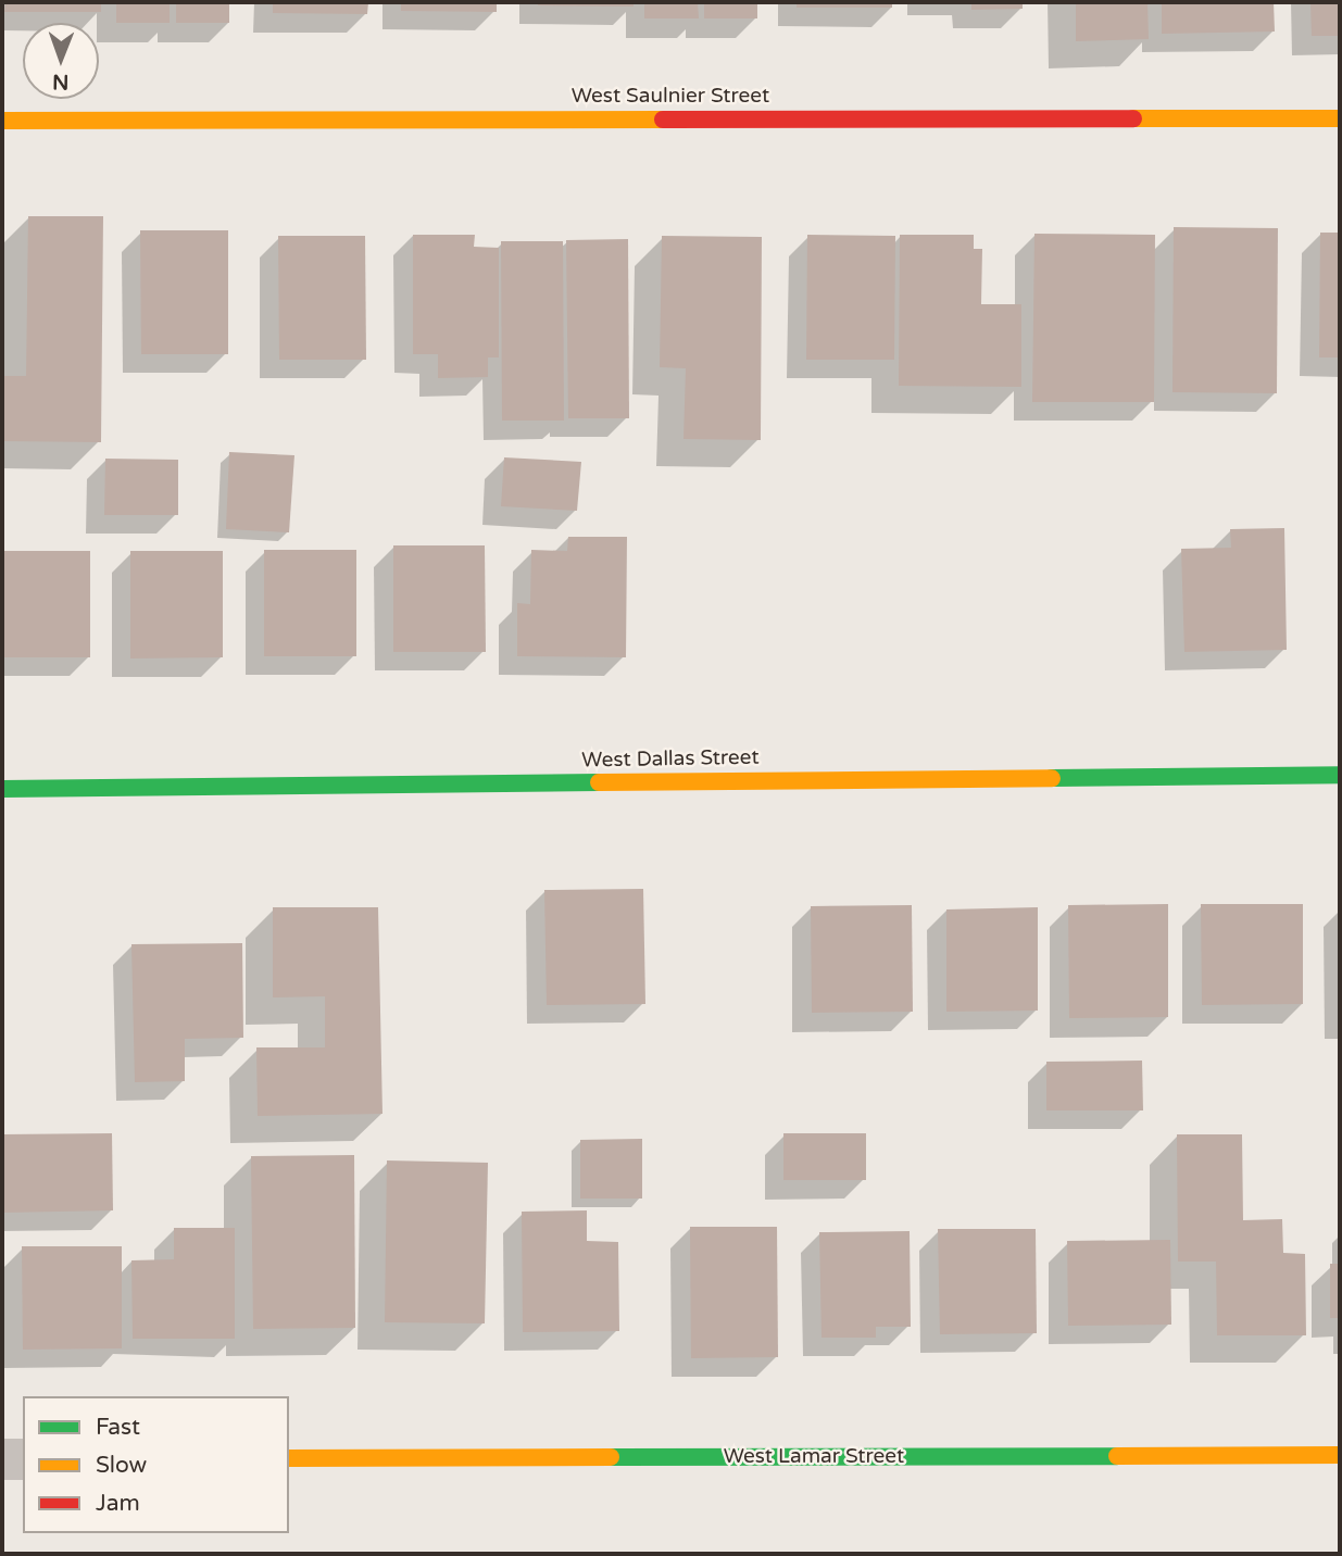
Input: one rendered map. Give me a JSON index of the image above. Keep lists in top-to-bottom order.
{
  "streets": {
    "street": ["West Saulnier Street", "West Dallas Street", "West Lamar Street"]
  },
  "legend": ["Fast", "Slow", "Jam"],
  "north": "bottom"
}
